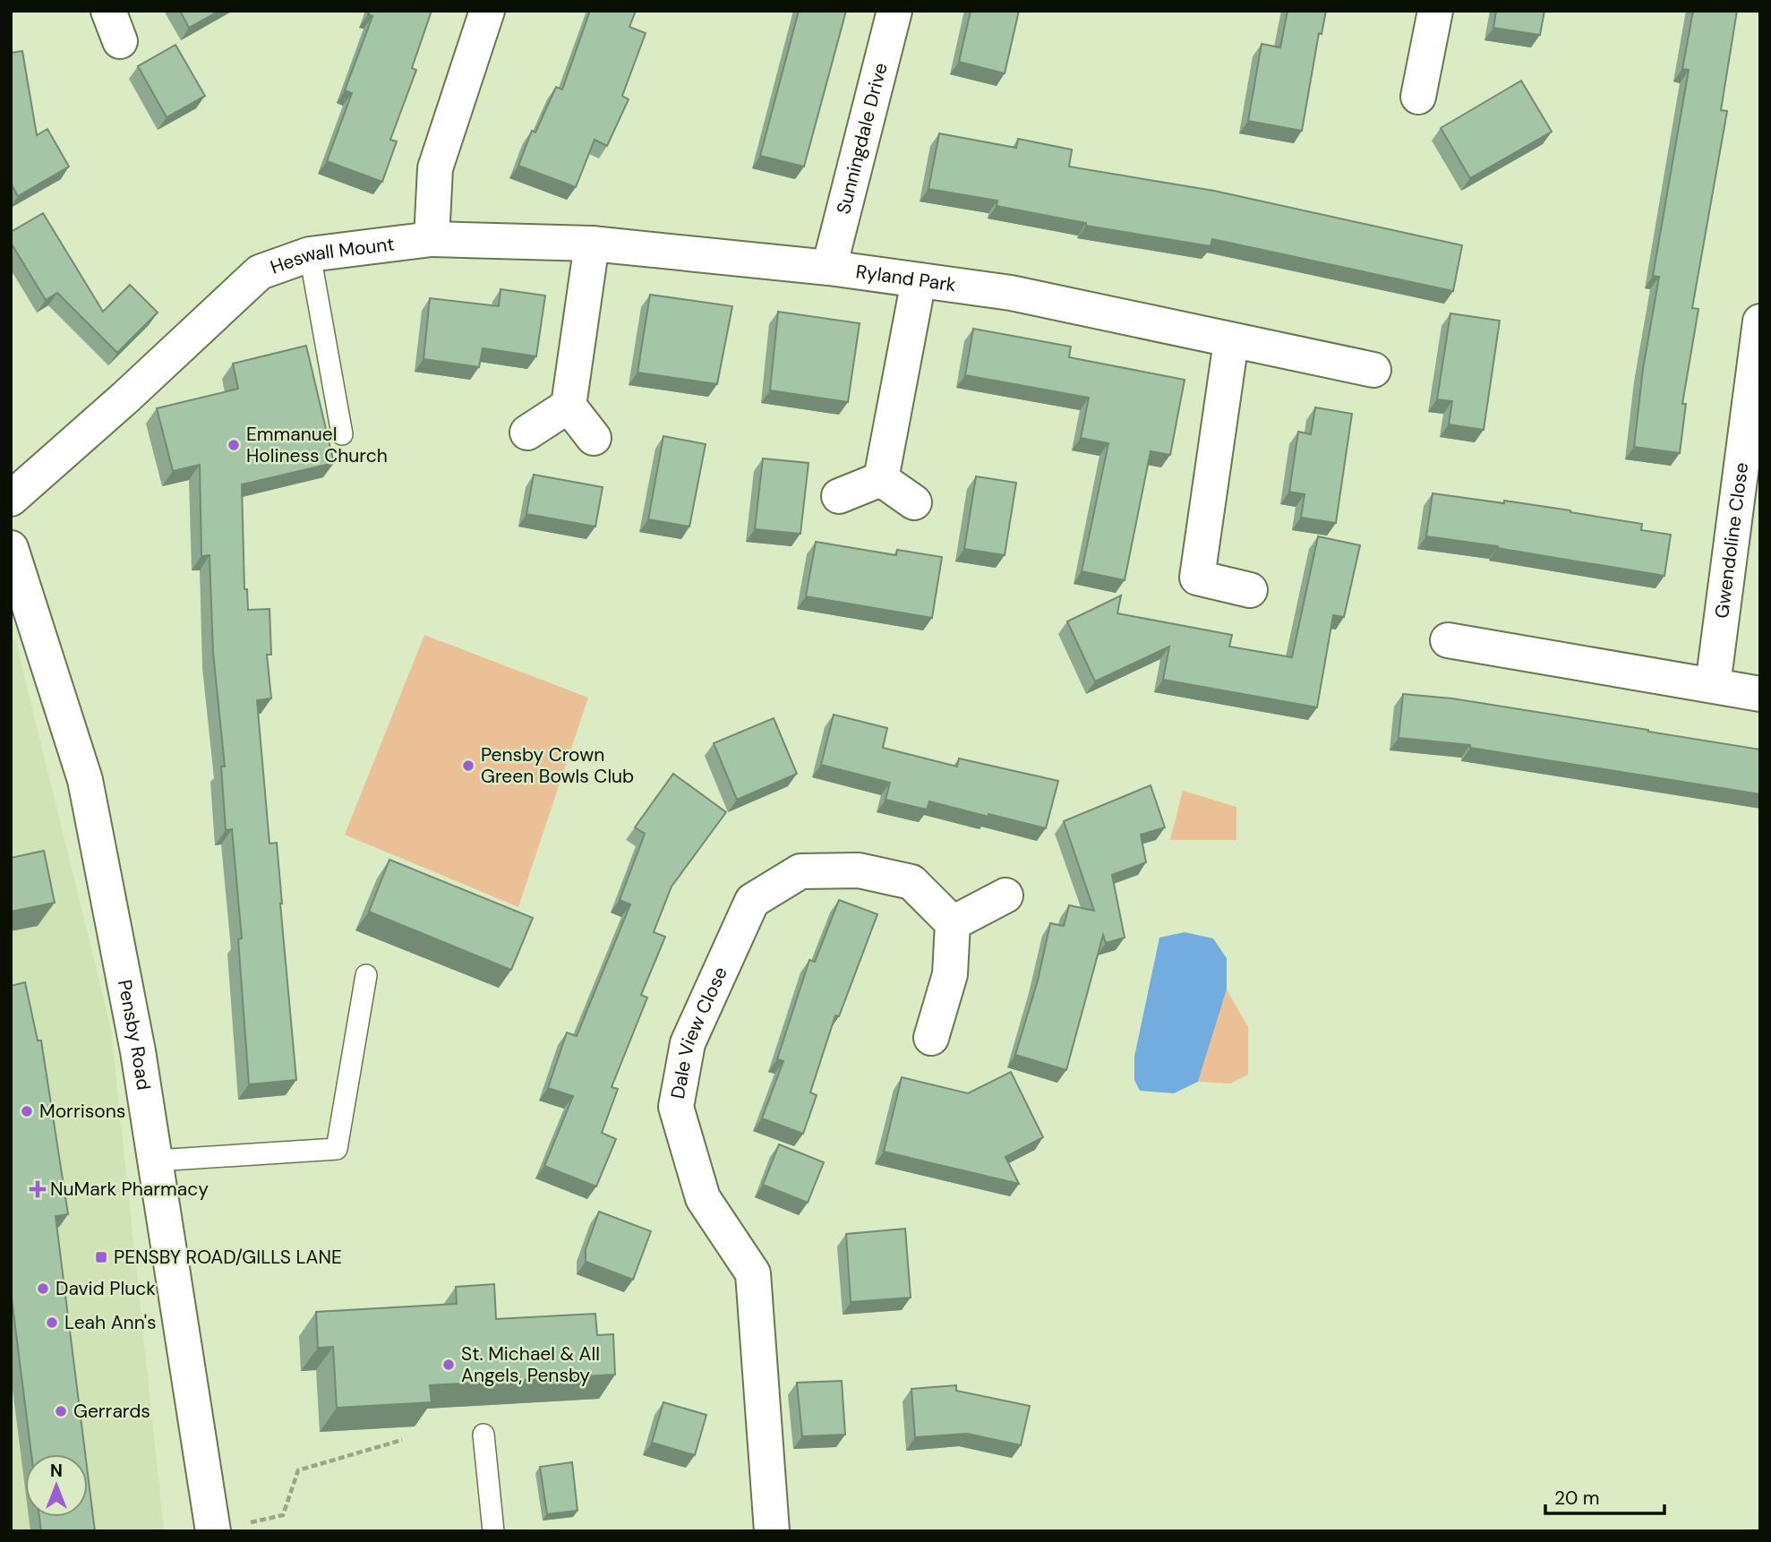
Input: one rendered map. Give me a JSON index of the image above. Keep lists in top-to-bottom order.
{
  "streets": {
    "street": [
      "Sunningdale Drive",
      "Heswall Mount",
      "Ryland Park",
      "Gwendoline Close",
      "Dale View Close",
      "Pensby Road"
    ]
  },
  "crossings": [
    ["Sunningdale Drive", "Ryland Park"],
    ["Heswall Mount", "Ryland Park"]
  ],
  "places": {
    "other": [
      "Emmanuel Holiness Church",
      "Pensby Crown Green Bowls Club",
      "Morrisons",
      "David Pluck",
      "Leah Ann's",
      "St. Michael & All Angels, Pensby",
      "Gerrards"
    ],
    "health": ["NuMark Pharmacy"],
    "transit": ["PENSBY ROAD/GILLS LANE"]
  },
  "scale_bar": "20 m",
  "north": "top"
}
